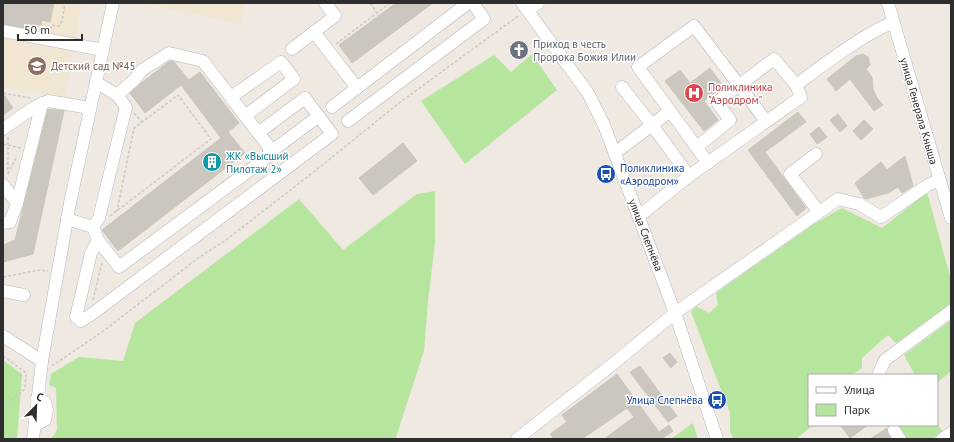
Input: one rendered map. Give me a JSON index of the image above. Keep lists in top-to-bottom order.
{
  "streets": {
    "street": ["улица Генерала Кныша", "улица Слепнёва"]
  },
  "places": {
    "church": ["Приход в честь Пророка Божия Илии"],
    "school or university": ["Детский сад №45"],
    "hospital": ["Поликлиника \"Аэродром\""],
    "building": ["ЖК «Высший Пилотаж 2»"],
    "bus stop": ["Поликлиника «Аэродром»", "Улица Слепнёва"]
  },
  "legend": ["Улица", "Парк"],
  "scale_bar": "50 m",
  "north": "top right"
}
